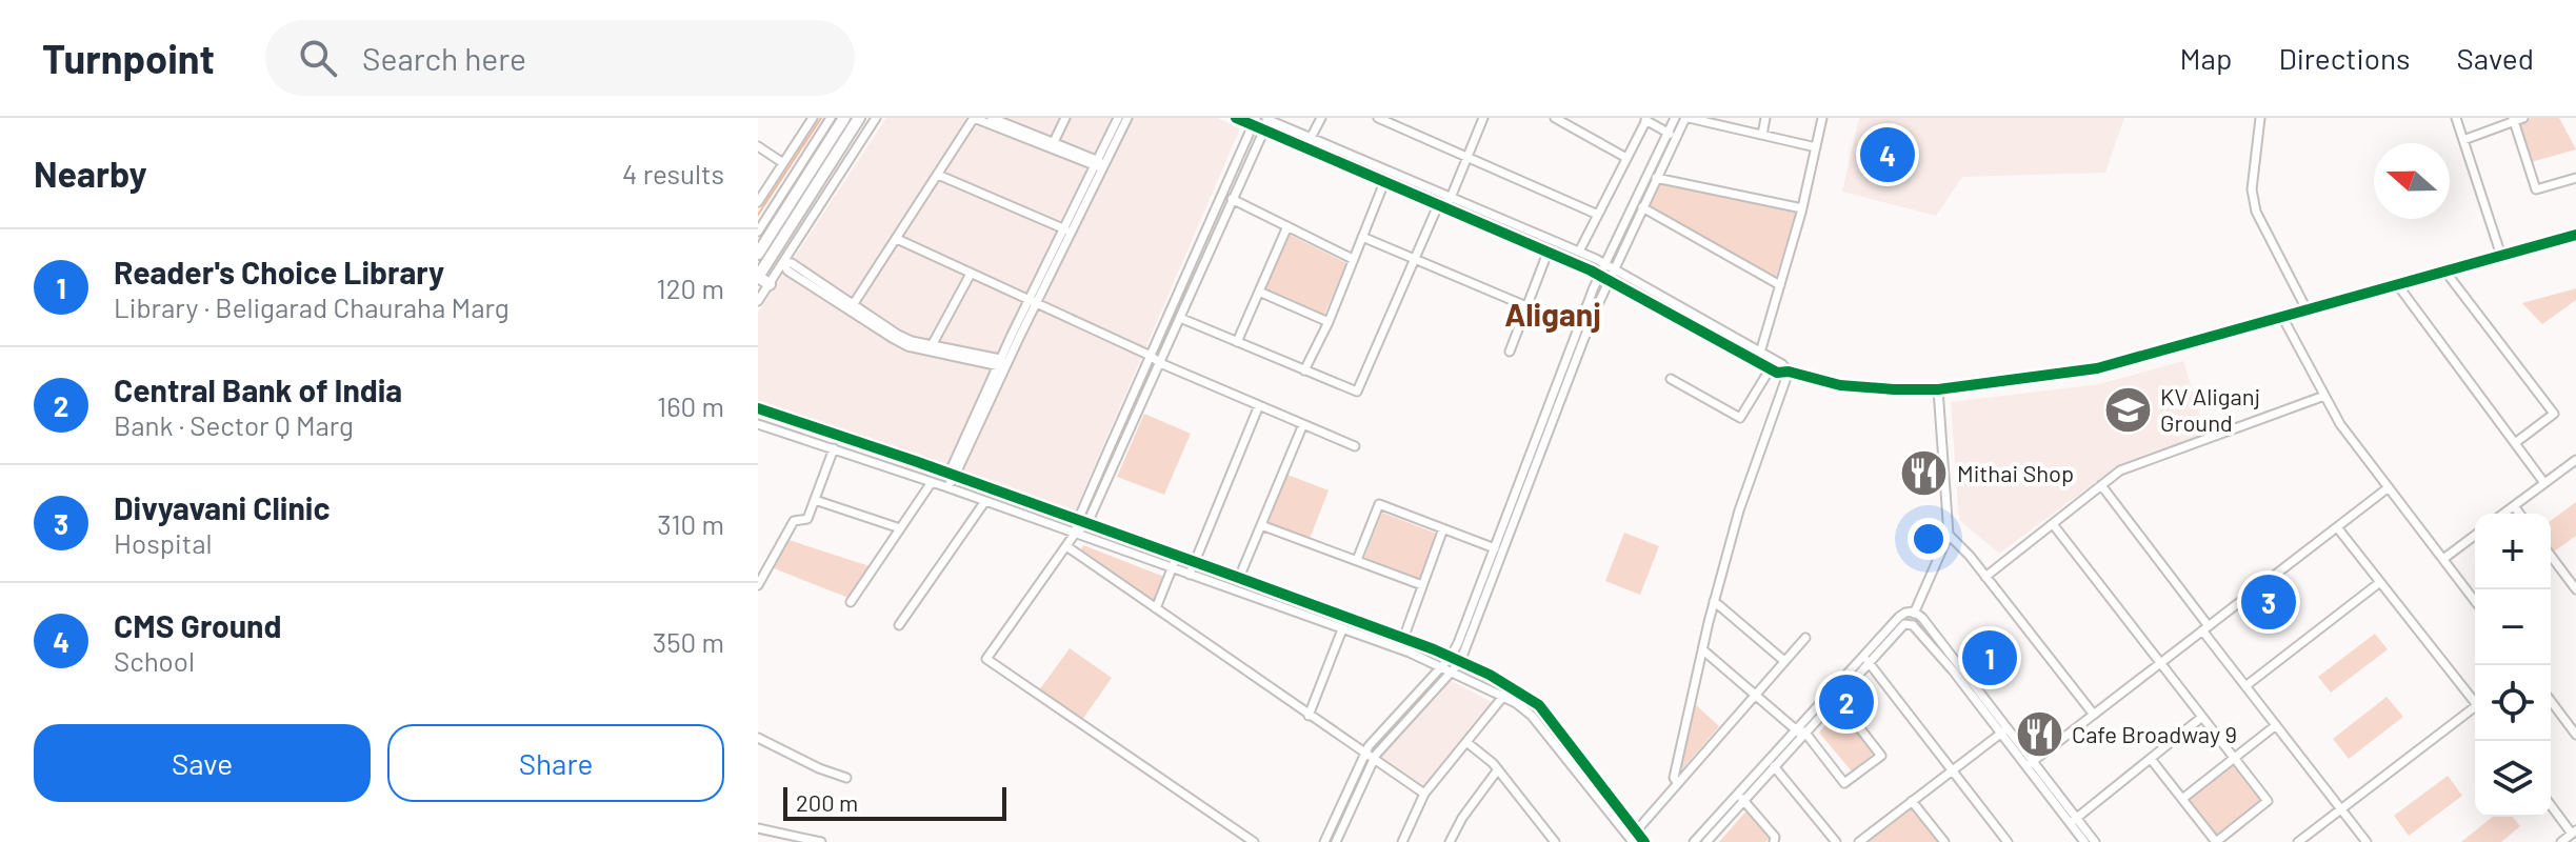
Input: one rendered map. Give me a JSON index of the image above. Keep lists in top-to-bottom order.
{
  "districts": ["Aliganj"],
  "places": {
    "school or university": ["KV Aliganj Ground"],
    "restaurant": ["Mithai Shop", "Cafe Broadway 9"]
  },
  "scale_bar": "200 m",
  "north": "left",
  "page": {
    "header": "Turnpoint",
    "search": "Search here",
    "nav": ["Map", "Directions", "Saved"],
    "heading": ["Nearby", "4 results"],
    "pins": [
      "4",
      "3",
      "1",
      "2"
    ],
    "list": [
      {
        "mark": "1",
        "name": "Reader's Choice Library",
        "note": "Library · Beligarad Chauraha Marg",
        "value": "120 m"
      },
      {
        "mark": "2",
        "name": "Central Bank of India",
        "note": "Bank · Sector Q Marg",
        "value": "160 m"
      },
      {
        "mark": "3",
        "name": "Divyavani Clinic",
        "note": "Hospital",
        "value": "310 m"
      },
      {
        "mark": "4",
        "name": "CMS Ground",
        "note": "School",
        "value": "350 m"
      }
    ],
    "map_buttons": ["+", "−"],
    "buttons": ["Save", "Share"],
    "scale": "200 m"
  }
}
